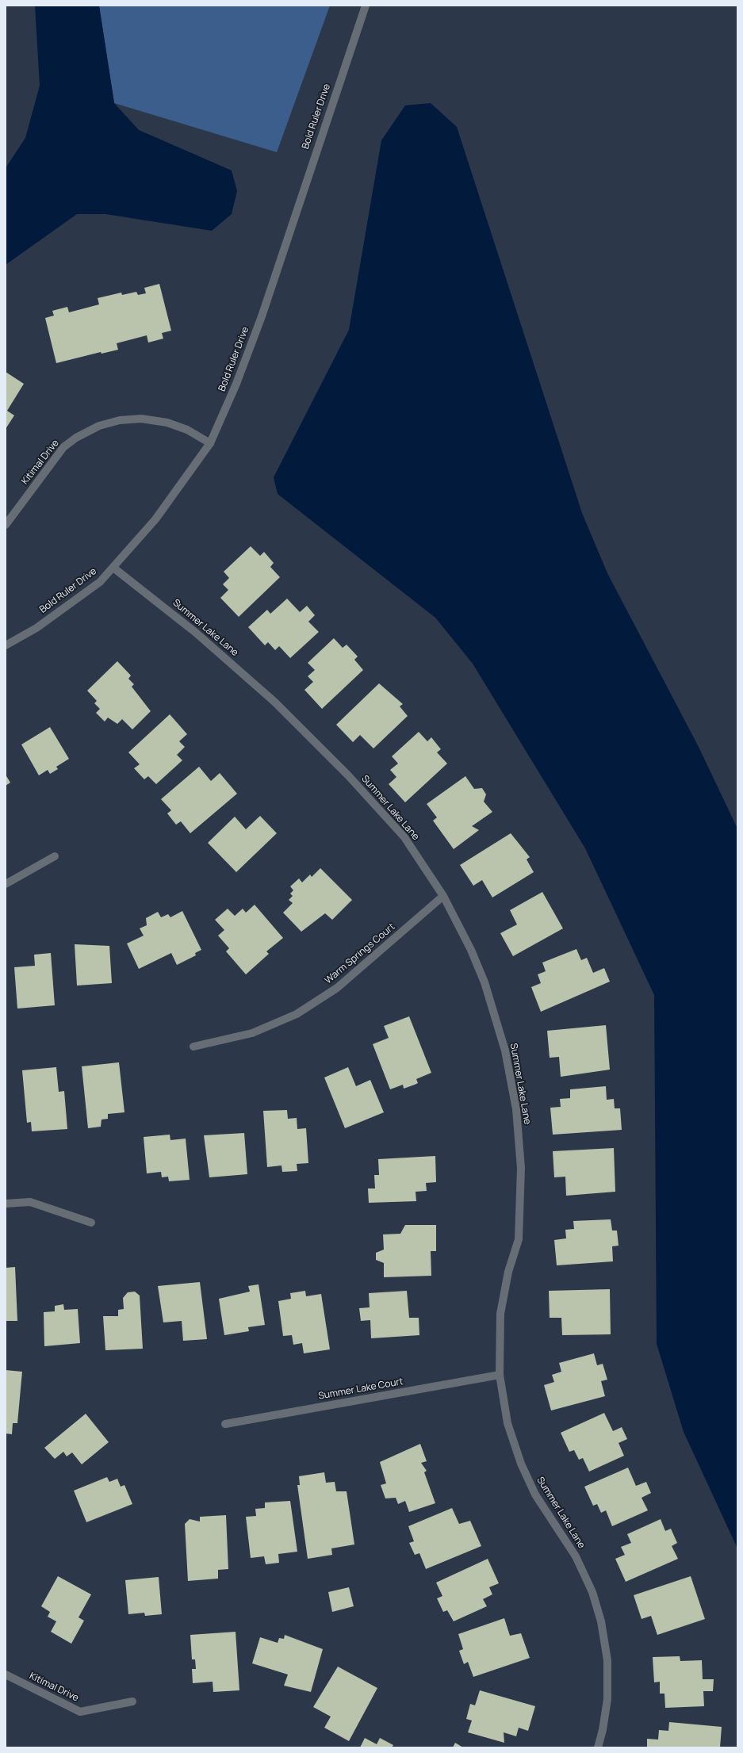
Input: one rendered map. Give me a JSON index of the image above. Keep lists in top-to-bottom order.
{
  "streets": {
    "street": [
      "Bold Ruler Drive",
      "Kitimal Drive",
      "Summer Lake Lane",
      "Warm Springs Court",
      "Summer Lake Court"
    ]
  },
  "crossings": [
    ["Bold Ruler Drive", "Kitimal Drive"],
    ["Bold Ruler Drive", "Summer Lake Lane"],
    ["Summer Lake Lane", "Warm Springs Court"],
    ["Summer Lake Lane", "Summer Lake Court"]
  ]
}
